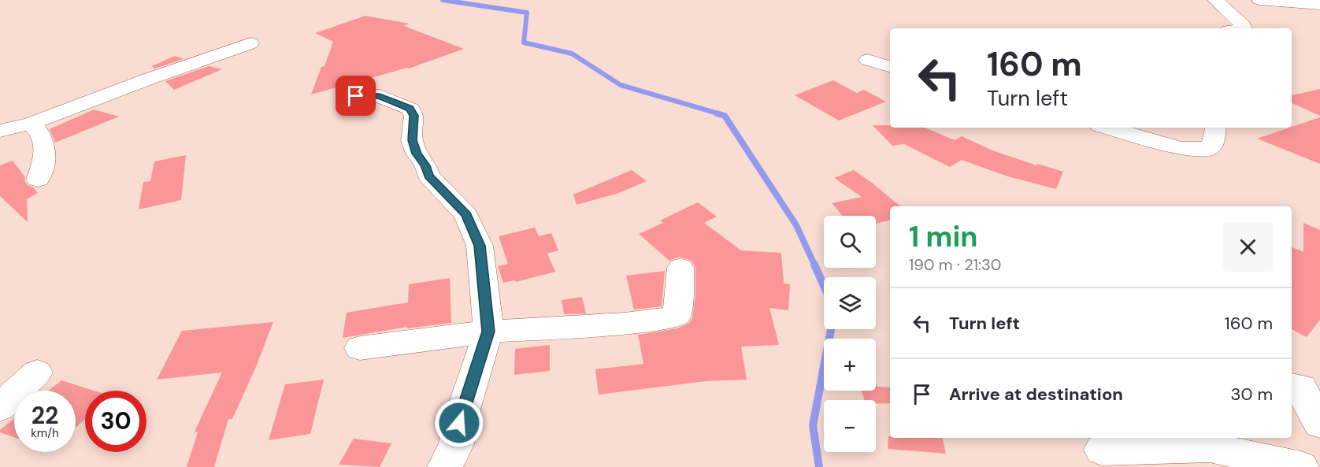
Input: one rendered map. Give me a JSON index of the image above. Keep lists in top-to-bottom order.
{
  "page": {
    "turn": ["160 m", "Turn left"],
    "heading": ["1 min", "190 m · 21:30"],
    "map_buttons": ["+", "−"],
    "list": [
      {
        "name": "Turn left",
        "value": "160 m"
      },
      {
        "name": "Arrive at destination",
        "value": "30 m"
      }
    ],
    "speed": "22 km/h",
    "limit": "30"
  }
}
